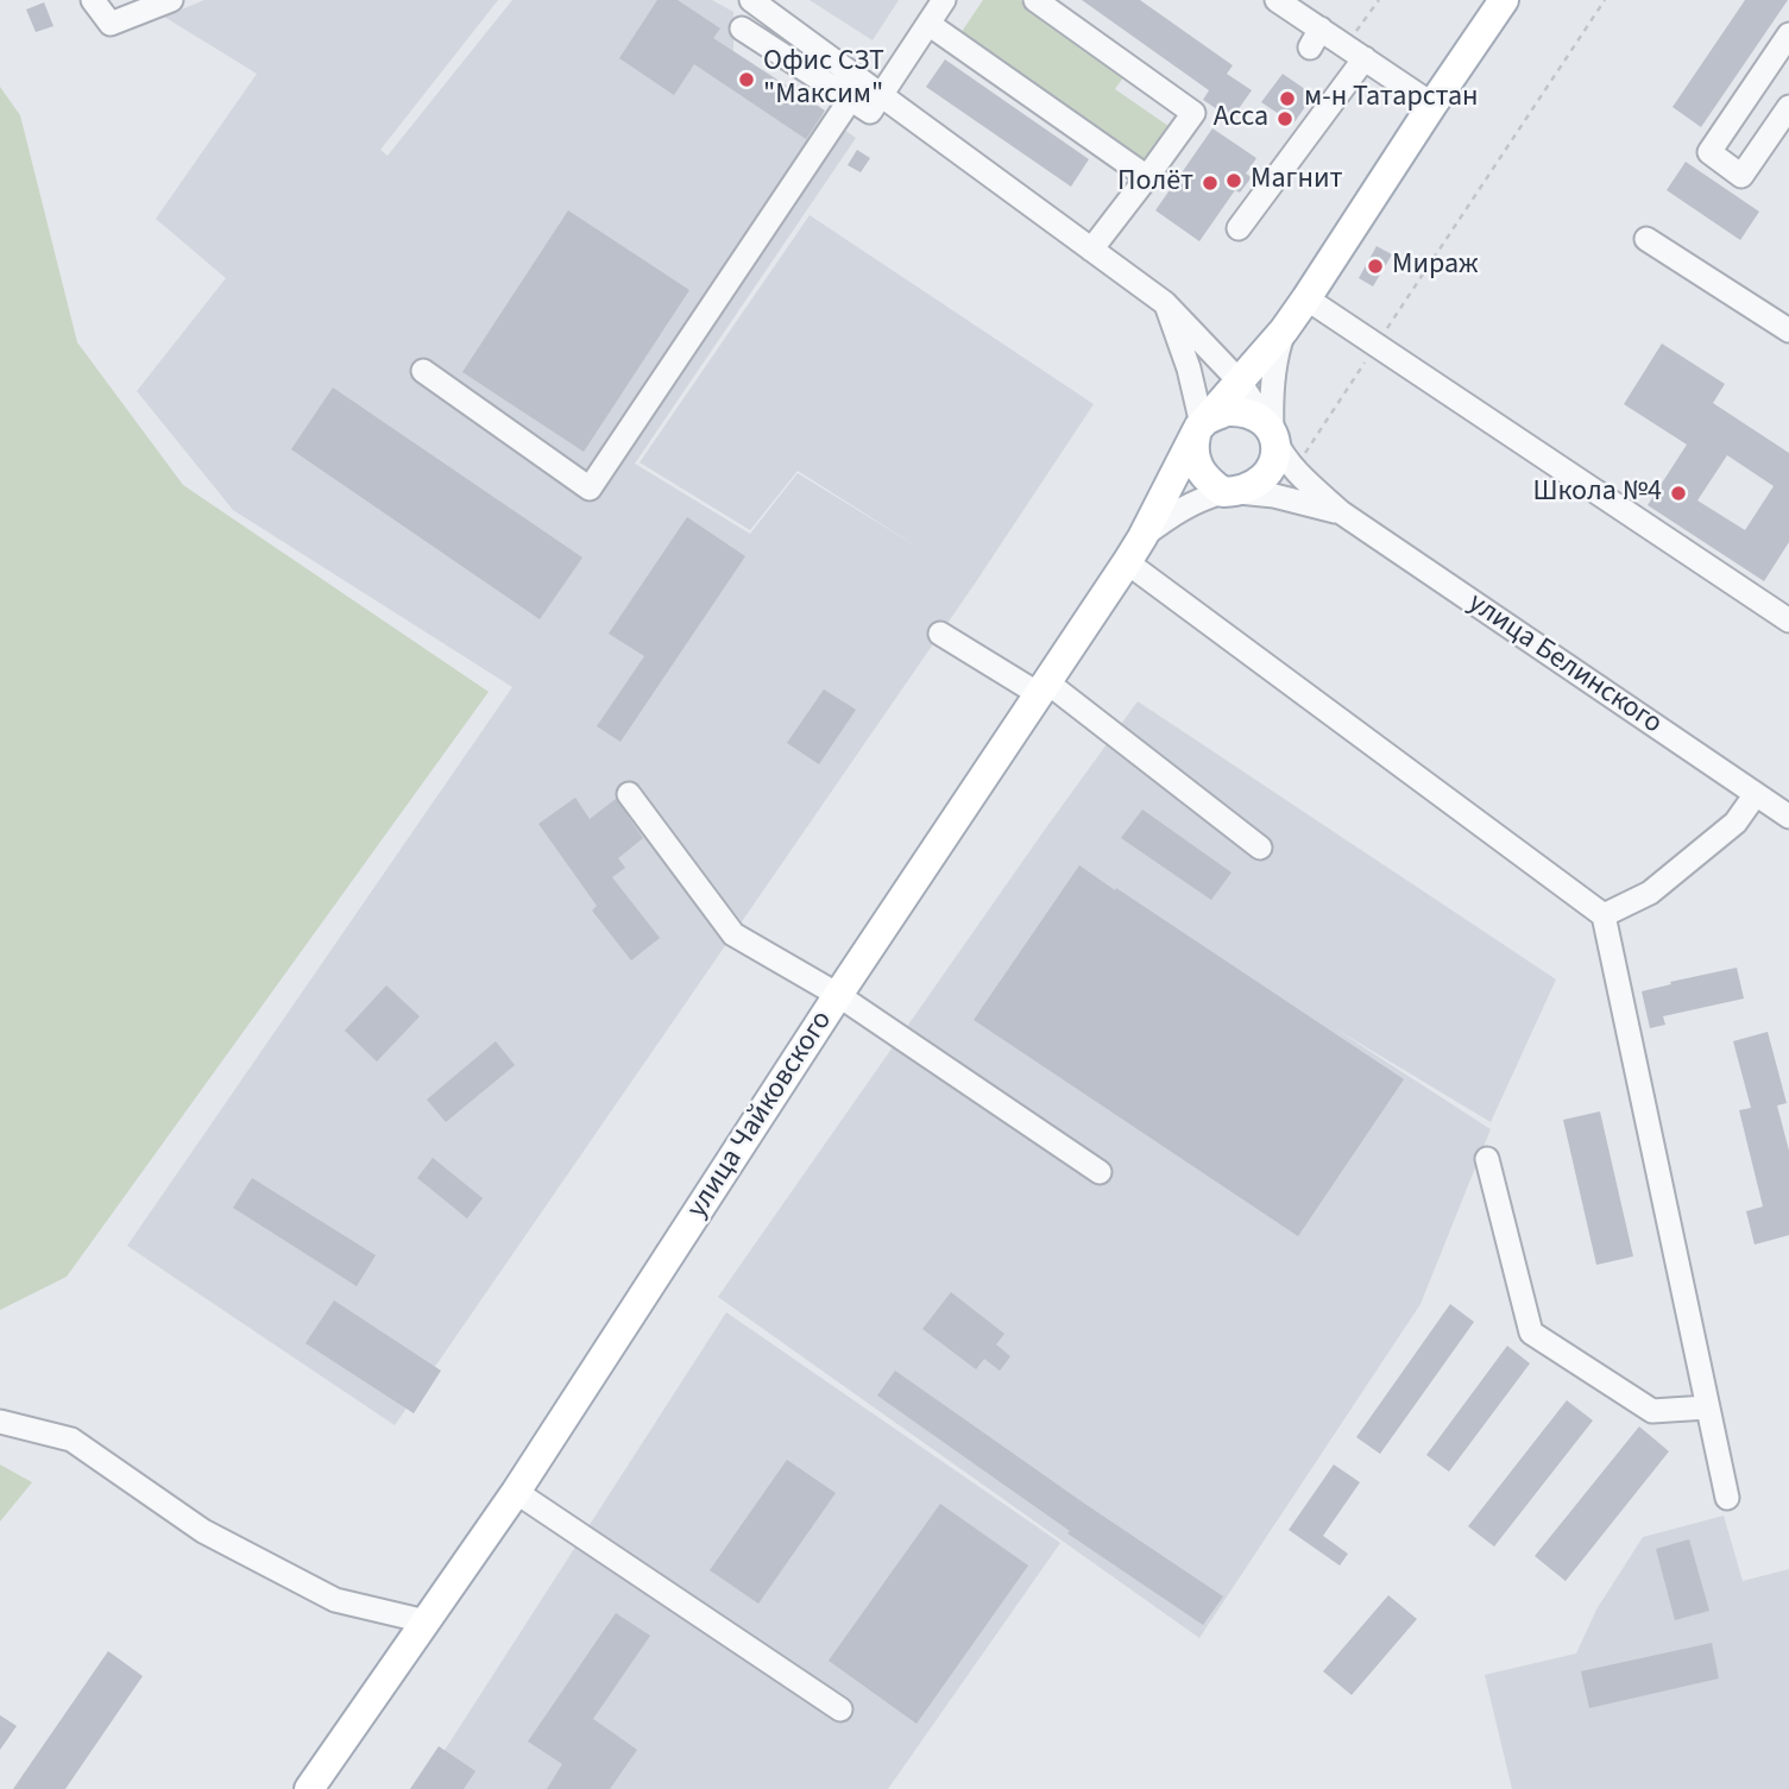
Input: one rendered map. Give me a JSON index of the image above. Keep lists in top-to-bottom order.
{
  "streets": {
    "main road": ["улица Чайковского"],
    "street": ["улица Белинского"]
  },
  "places": [
    "Офис СЗТ \"Максим\"",
    "м-н Татарстан",
    "Acca",
    "Магнит",
    "Полёт",
    "Мираж",
    "Школа №4"
  ]
}
